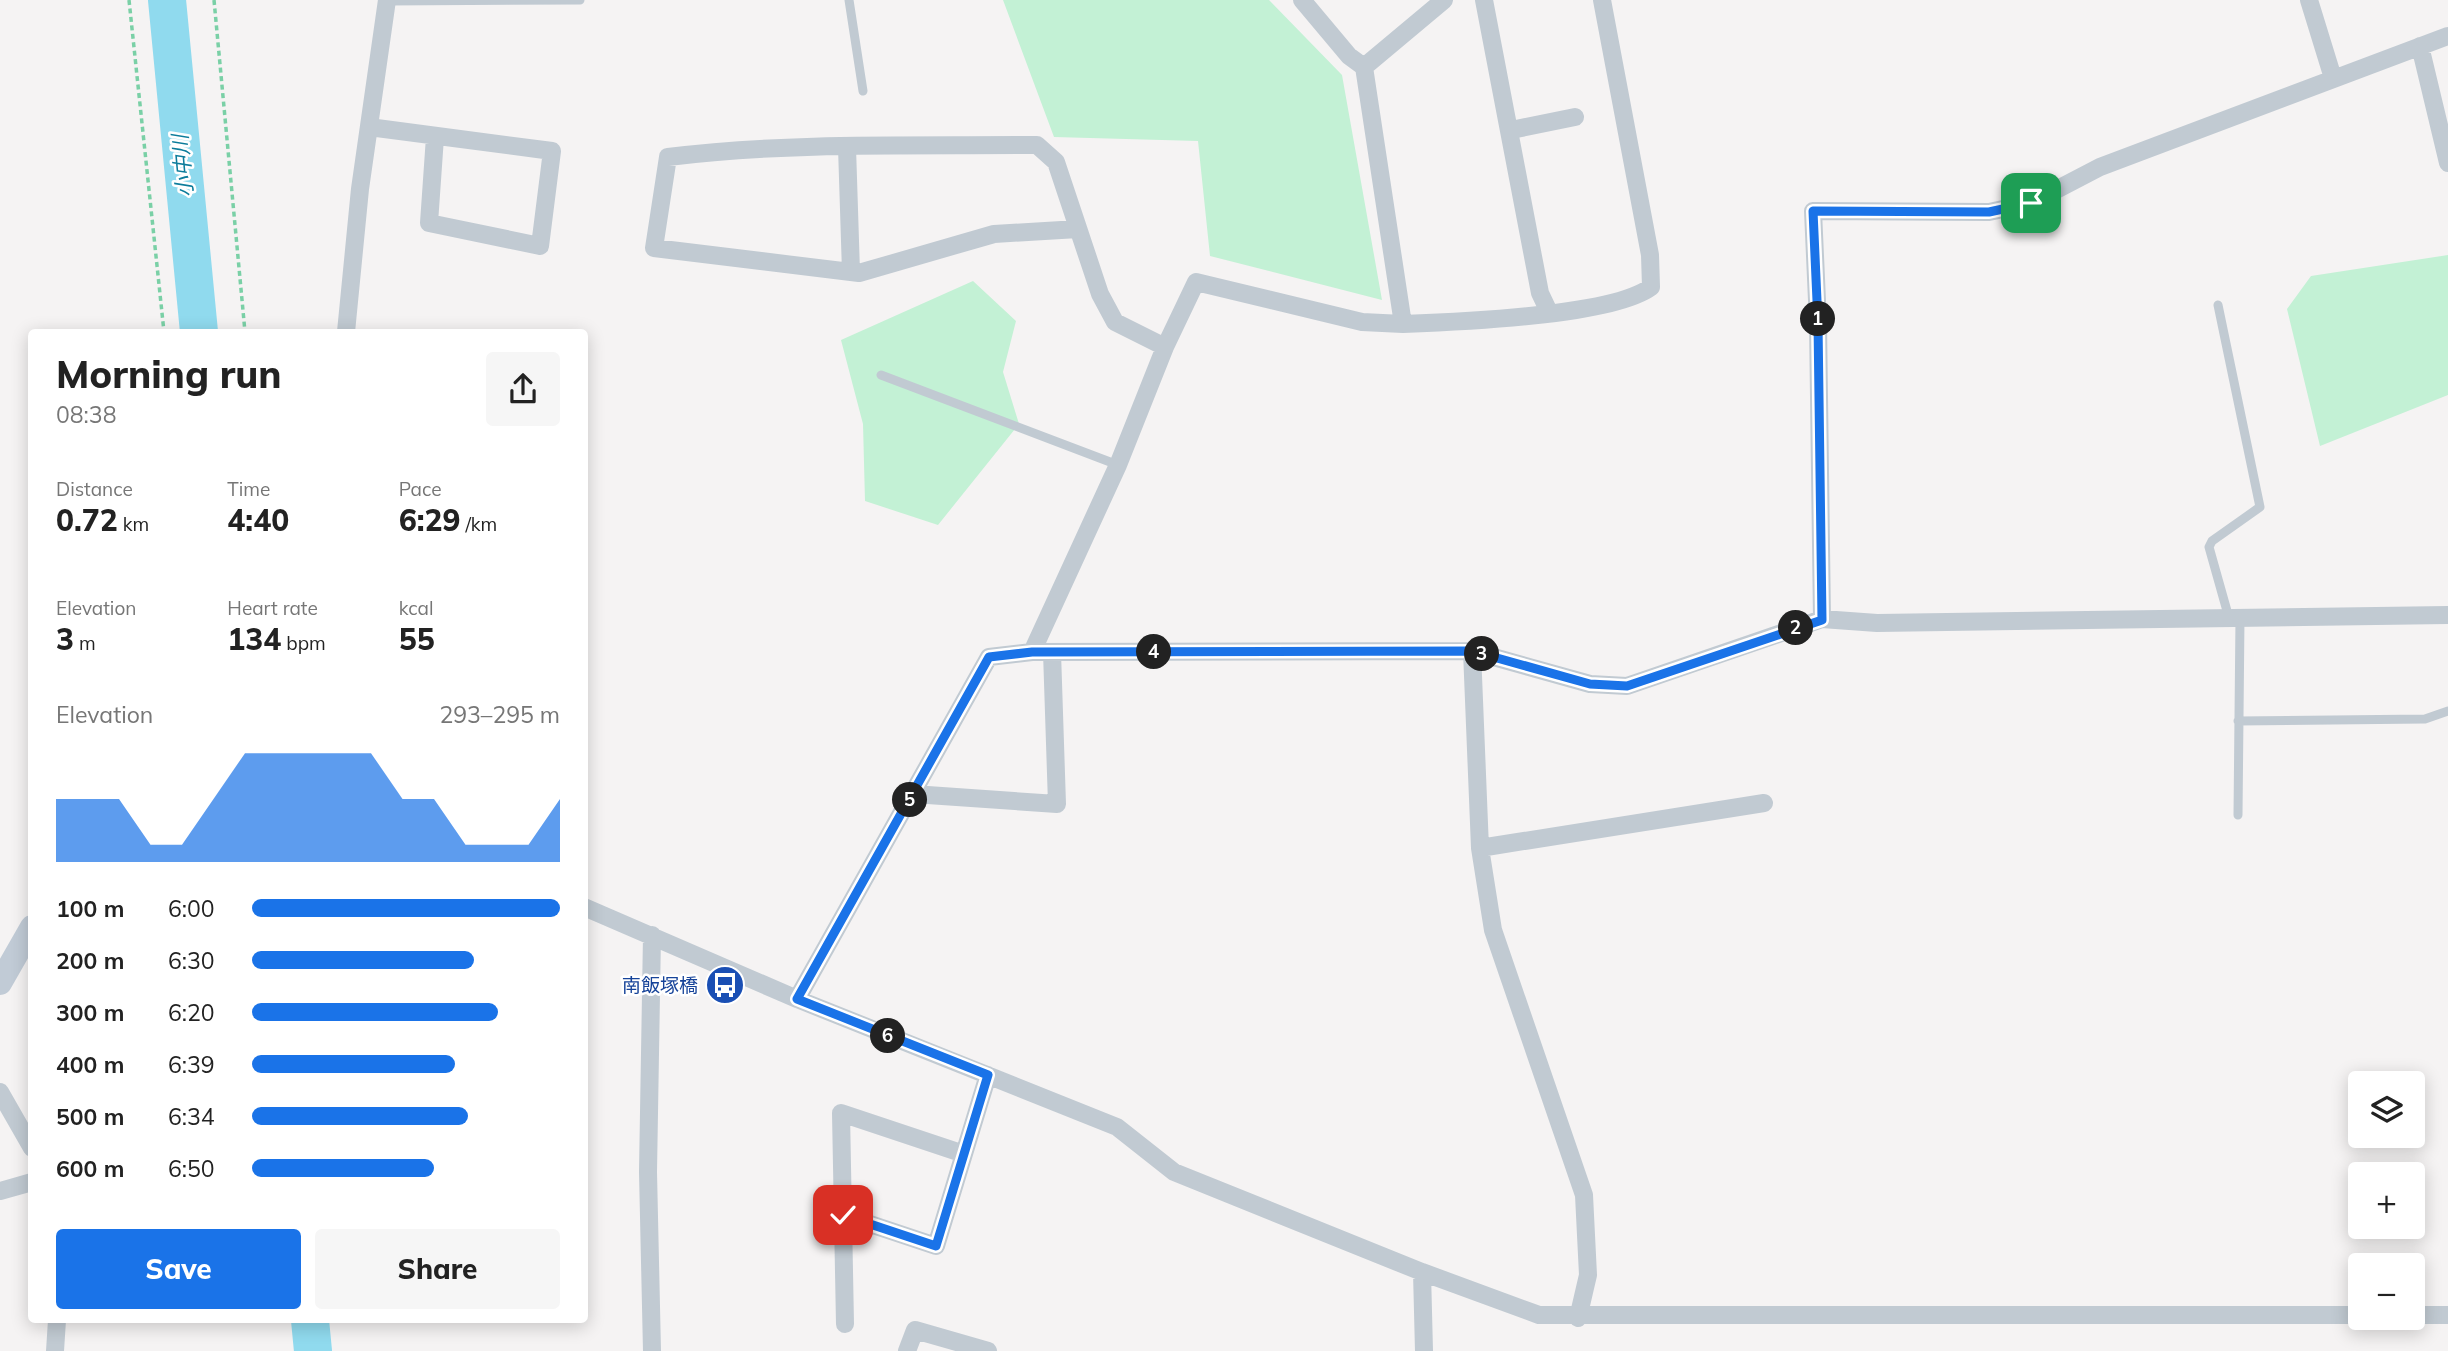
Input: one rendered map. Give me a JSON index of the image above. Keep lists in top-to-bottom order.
{
  "water": ["小中川"],
  "places": {
    "bus stop": ["南飯塚橋"]
  },
  "page": {
    "pins": [
      "1",
      "2",
      "4",
      "3",
      "5",
      "6"
    ],
    "heading": ["Morning run", "08:38"],
    "stats": [
      ["Distance", "0.72 km"],
      ["Time", "4:40"],
      ["Pace", "6:29 /km"],
      ["Elevation", "3 m"],
      ["Heart rate", "134 bpm"],
      ["kcal", "55"]
    ],
    "chart": ["Elevation", "293–295 m"],
    "list": [
      {
        "name": "100 m",
        "note": "6:00"
      },
      {
        "name": "200 m",
        "note": "6:30"
      },
      {
        "name": "300 m",
        "note": "6:20"
      },
      {
        "name": "400 m",
        "note": "6:39"
      },
      {
        "name": "500 m",
        "note": "6:34"
      },
      {
        "name": "600 m",
        "note": "6:50"
      }
    ],
    "map_buttons": ["+", "−"],
    "buttons": ["Save", "Share"]
  }
}
